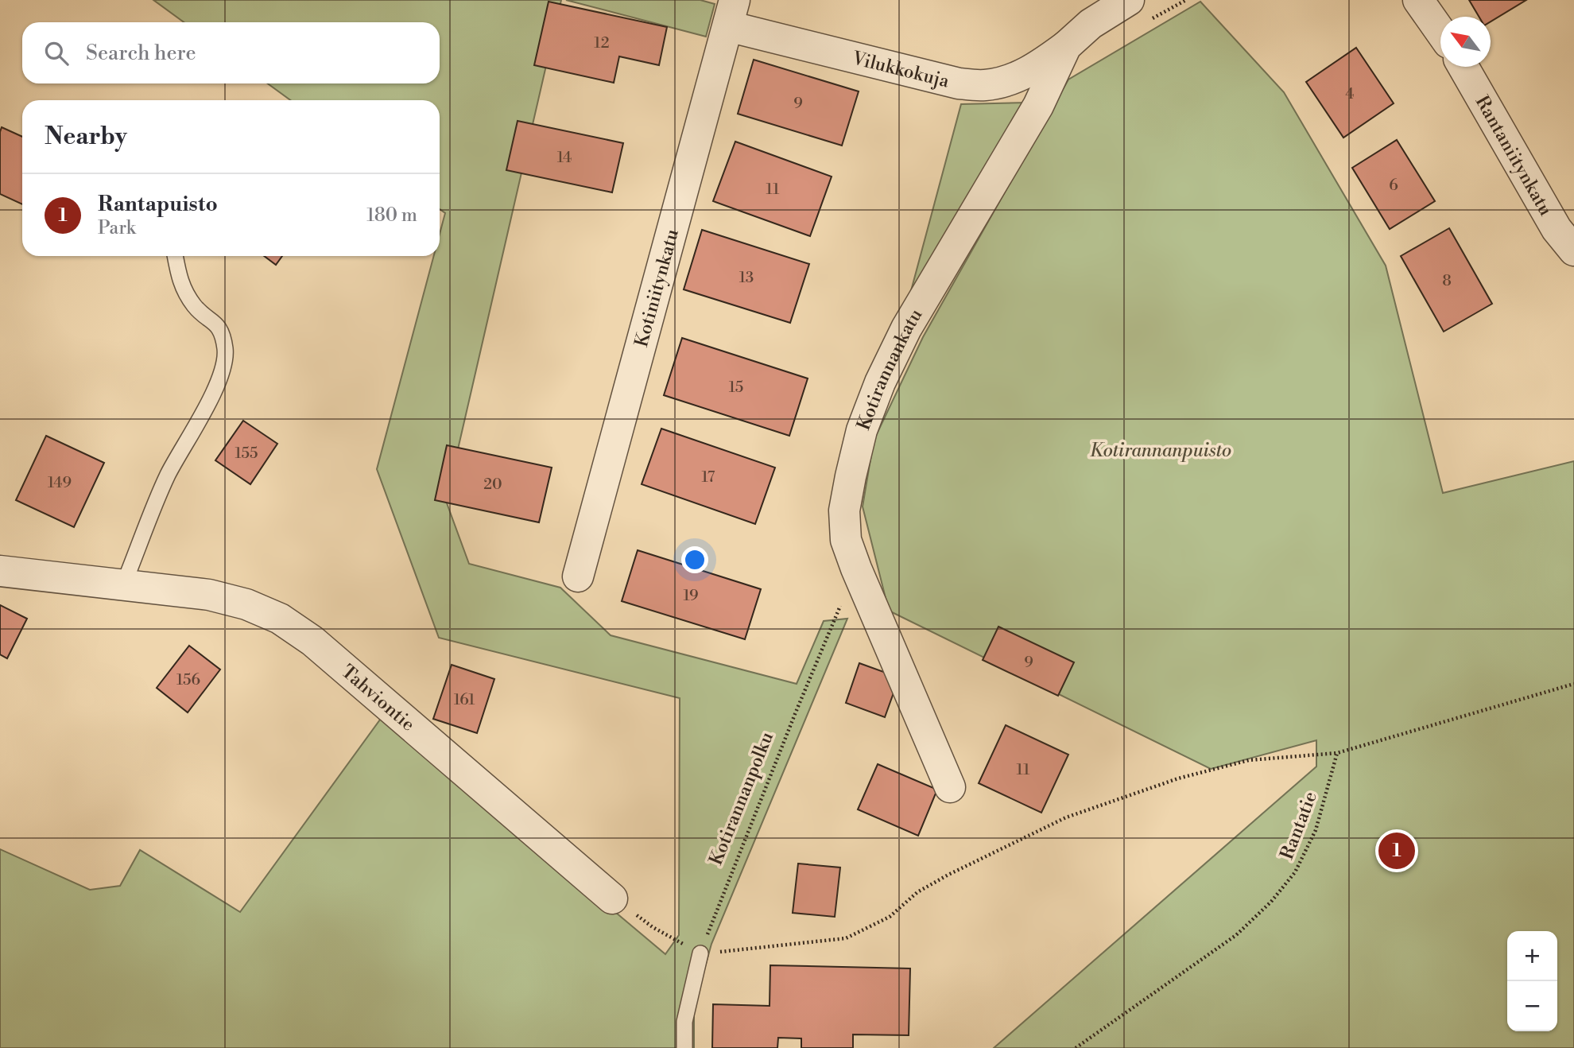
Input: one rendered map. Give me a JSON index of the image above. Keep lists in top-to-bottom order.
{
  "streets": {
    "street": [
      "Vilukkokuja",
      "Rantaniitynkatu",
      "Kotiniitynkatu",
      "Kotirannankatu",
      "Tahviontie"
    ],
    "path": ["Kotirannanpolku", "Rantatie"]
  },
  "crossings": [
    ["Vilukkokuja", "Kotiniitynkatu"],
    ["Vilukkokuja", "Kotirannankatu"],
    ["Kotirannankatu", "Kotirannanpolku"]
  ],
  "parks": ["Kotirannanpuisto"],
  "house_numbers": [
    "12",
    "4",
    "9",
    "14",
    "6",
    "11",
    "13",
    "8",
    "15",
    "155",
    "17",
    "149",
    "20",
    "19",
    "9",
    "156",
    "161",
    "11"
  ],
  "north": "top left",
  "page": {
    "search": "Search here",
    "heading": "Nearby",
    "list": [
      {
        "mark": "1",
        "name": "Rantapuisto",
        "note": "Park",
        "value": "180 m"
      }
    ],
    "pins": "1",
    "map_buttons": ["+", "−"]
  }
}
